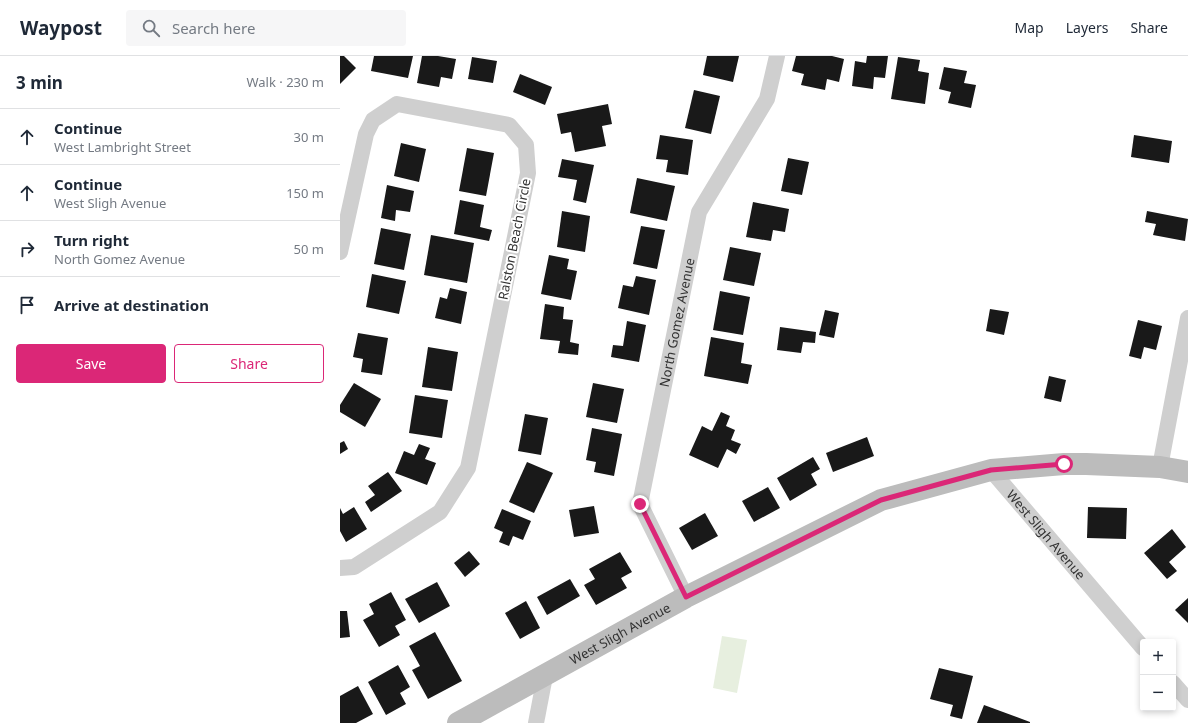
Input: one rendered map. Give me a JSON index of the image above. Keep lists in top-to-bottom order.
{
  "streets": {
    "main road": ["West Sligh Avenue"],
    "street": ["Ralston Beach Circle", "North Gomez Avenue"]
  },
  "crossings": [
    ["North Gomez Avenue", "West Sligh Avenue"]
  ],
  "page": {
    "header": "Waypost",
    "search": "Search here",
    "nav": ["Map", "Layers", "Share"],
    "heading": ["3 min", "Walk · 230 m"],
    "list": [
      ["Continue", "West Lambright Street", "30 m"],
      ["Continue", "West Sligh Avenue", "150 m"],
      ["Turn right", "North Gomez Avenue", "50 m"],
      "Arrive at destination"
    ],
    "buttons": ["Save", "Share"],
    "map_buttons": ["+", "−"]
  }
}
